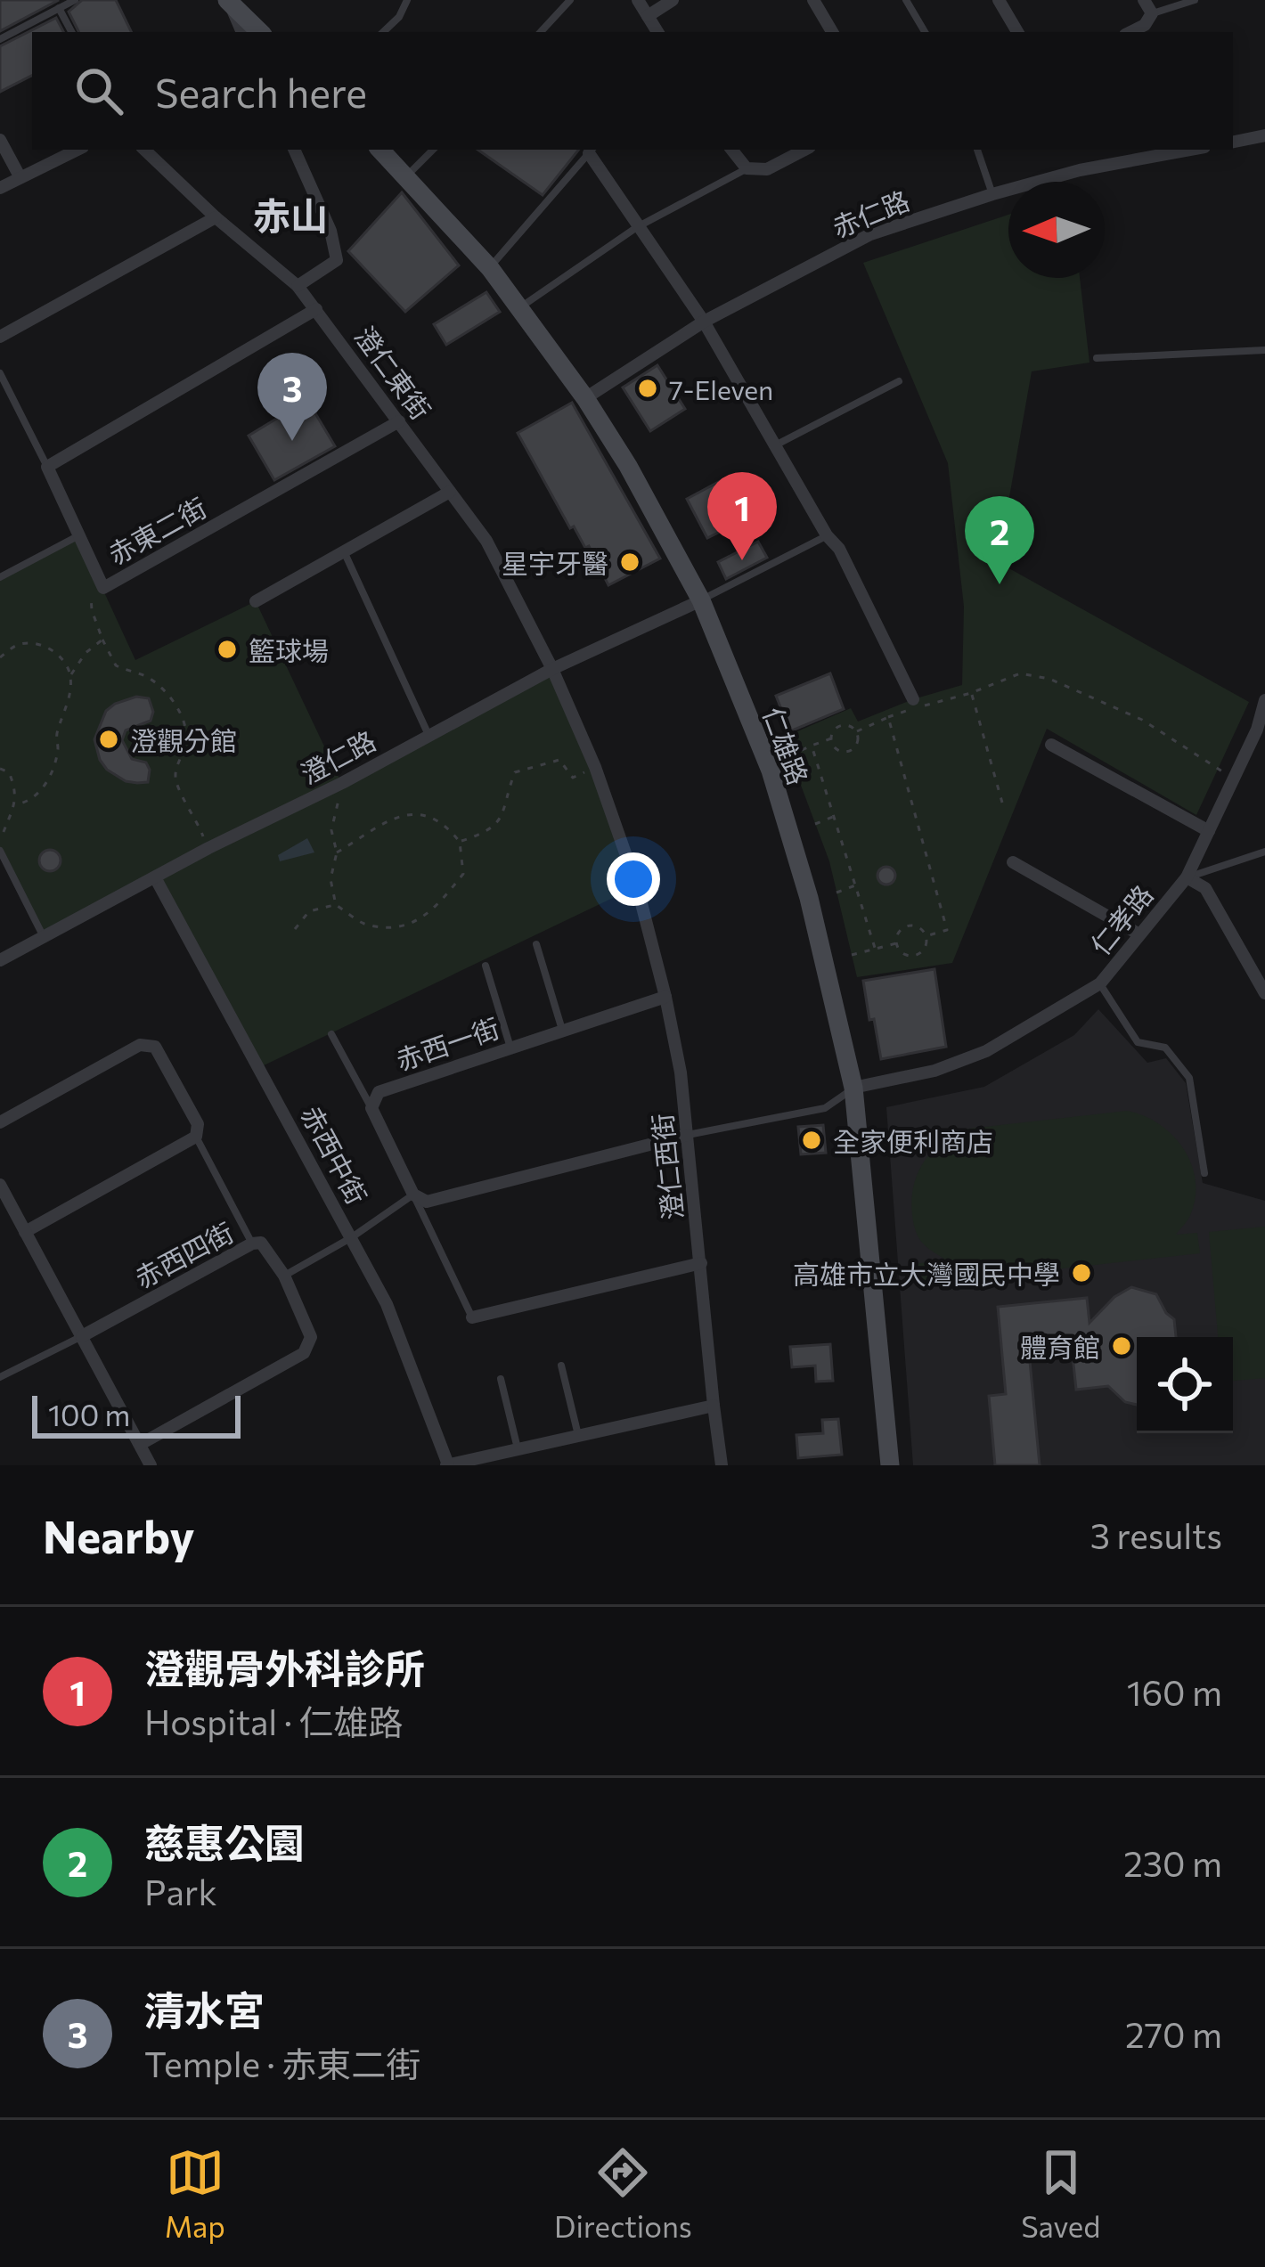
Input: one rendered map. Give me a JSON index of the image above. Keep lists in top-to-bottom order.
{
  "streets": {
    "street": [
      "赤仁路",
      "澄仁東街",
      "赤東二街",
      "仁雄路",
      "澄仁路",
      "仁孝路",
      "赤西一街",
      "赤西中街",
      "澄仁西街",
      "赤西四街"
    ]
  },
  "crossings": [
    ["赤仁路", "仁雄路"],
    ["澄仁東街", "赤東二街"],
    ["澄仁東街", "澄仁路"],
    ["澄仁東街", "澄仁西街"],
    ["仁雄路", "澄仁路"],
    ["仁雄路", "仁孝路"],
    ["澄仁路", "赤西中街"],
    ["澄仁路", "澄仁西街"],
    ["赤西一街", "澄仁西街"]
  ],
  "districts": ["赤山"],
  "places": [
    "7-Eleven",
    "星宇牙醫",
    "籃球場",
    "澄觀分館",
    "全家便利商店",
    "高雄市立大灣國民中學",
    "體育館"
  ],
  "scale_bar": "100 m",
  "north": "left",
  "page": {
    "search": "Search here",
    "pins": ["3", "1", "2"],
    "scale": "100 m",
    "heading": ["Nearby", "3 results"],
    "list": [
      {
        "mark": "1",
        "name": "澄觀骨外科診所",
        "note": "Hospital · 仁雄路",
        "value": "160 m"
      },
      {
        "mark": "2",
        "name": "慈惠公園",
        "note": "Park",
        "value": "230 m"
      },
      {
        "mark": "3",
        "name": "清水宮",
        "note": "Temple · 赤東二街",
        "value": "270 m"
      }
    ],
    "nav": ["Map", "Directions", "Saved"]
  }
}
